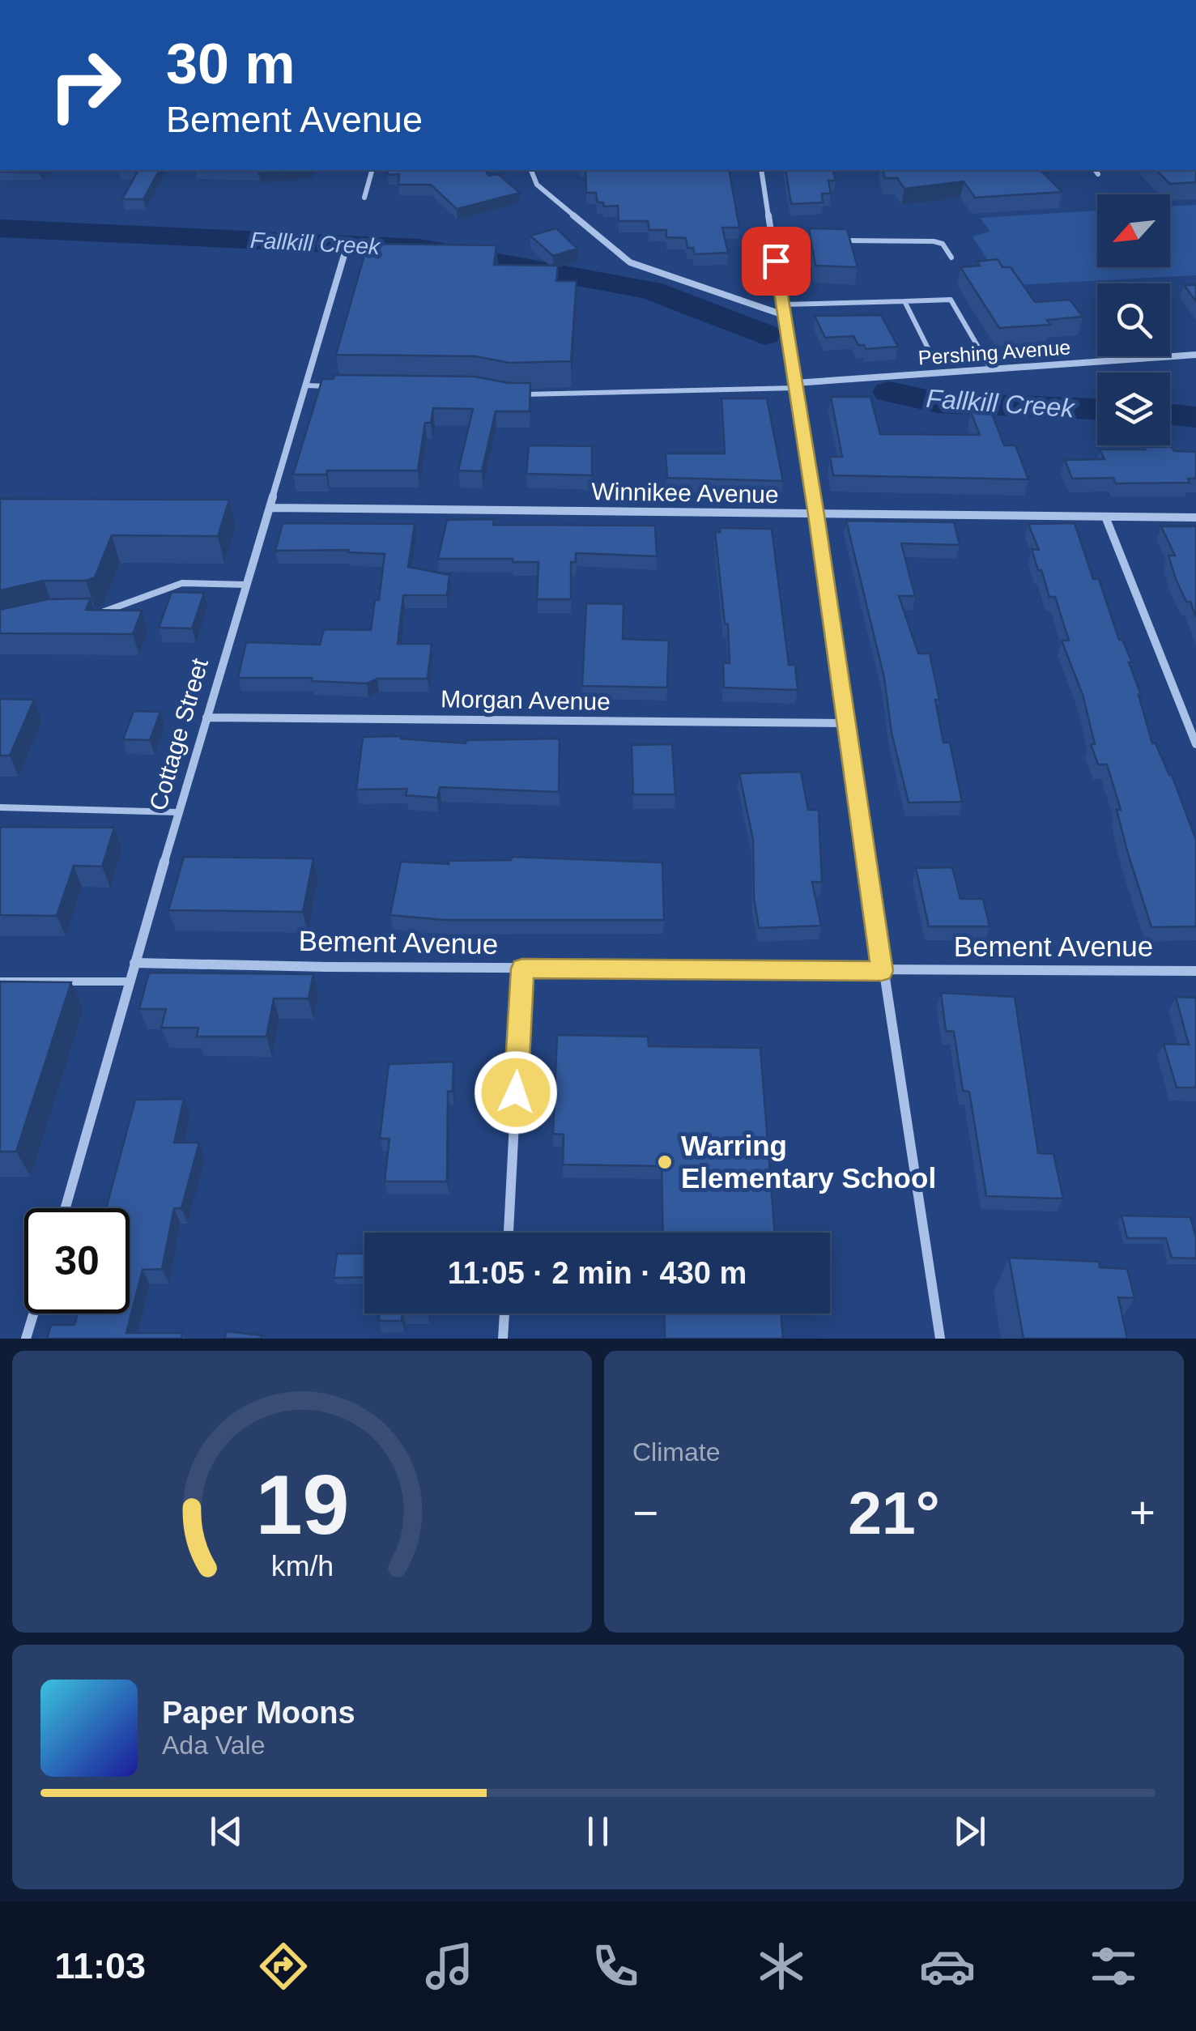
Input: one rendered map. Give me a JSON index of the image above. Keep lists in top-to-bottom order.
{
  "streets": {
    "street": [
      "Pershing Avenue",
      "Winnikee Avenue",
      "Morgan Avenue",
      "Cottage Street",
      "Bement Avenue"
    ]
  },
  "crossings": [
    ["Winnikee Avenue", "Cottage Street"],
    ["Morgan Avenue", "Cottage Street"],
    ["Cottage Street", "Bement Avenue"]
  ],
  "water": ["Fallkill Creek"],
  "places": ["Warring Elementary School"],
  "north": "bottom left",
  "page": {
    "turn": ["30 m", "Bement Avenue"],
    "limit": "30",
    "trip": "11:05 · 2 min · 430 m",
    "tile": "Climate",
    "heat": ["−", "21°", "+"],
    "song": ["Paper Moons", "Ada Vale"],
    "tabs": "11:03",
    "gauge": ["19", "km/h"]
  }
}
